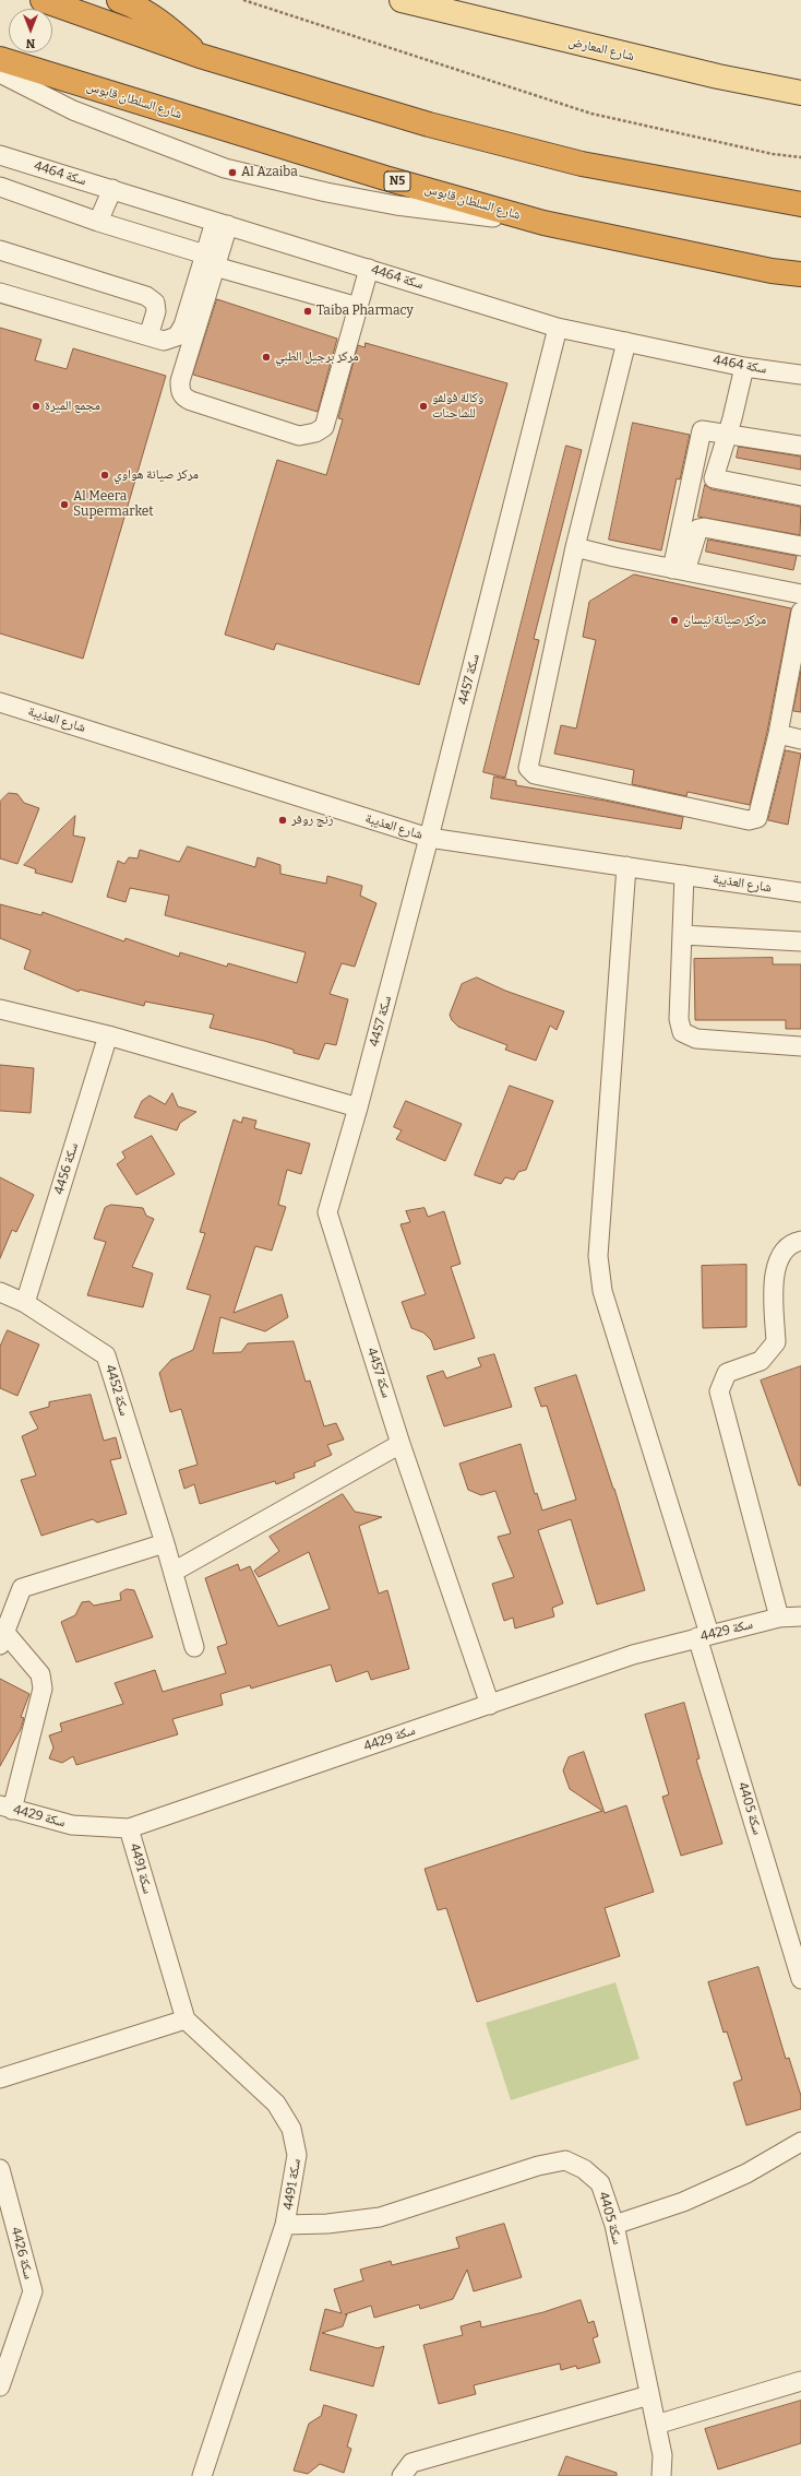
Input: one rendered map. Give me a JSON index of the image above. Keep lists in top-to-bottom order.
{
  "streets": {
    "highway": ["شارع السلطان قابوس", "N5"],
    "main road": ["شارع المعارض"],
    "street": [
      "سكة 4464",
      "سكة 4457",
      "شارع العذيبة",
      "سكة 4456",
      "سكة 4452",
      "سكة 4429",
      "سكة 4405",
      "سكة 4491",
      "سكة 4426"
    ]
  },
  "crossings": [
    ["سكة 4464", "سكة 4457"],
    ["سكة 4457", "شارع العذيبة"],
    ["سكة 4457", "سكة 4429"],
    ["شارع العذيبة", "سكة 4405"],
    ["سكة 4456", "سكة 4452"],
    ["سكة 4429", "سكة 4405"],
    ["سكة 4429", "سكة 4491"],
    ["سكة 4405", "سكة 4491"]
  ],
  "places": [
    "Al Azaiba",
    "Taiba Pharmacy",
    "مركز برجيل الطبي",
    "مجمع الميرة",
    "وكالة فولفو للشاحنات",
    "مركز صيانة هواوي",
    "Al Meera Supermarket",
    "مركز صيانة نيسان",
    "رنج روفر"
  ],
  "north": "bottom"
}
